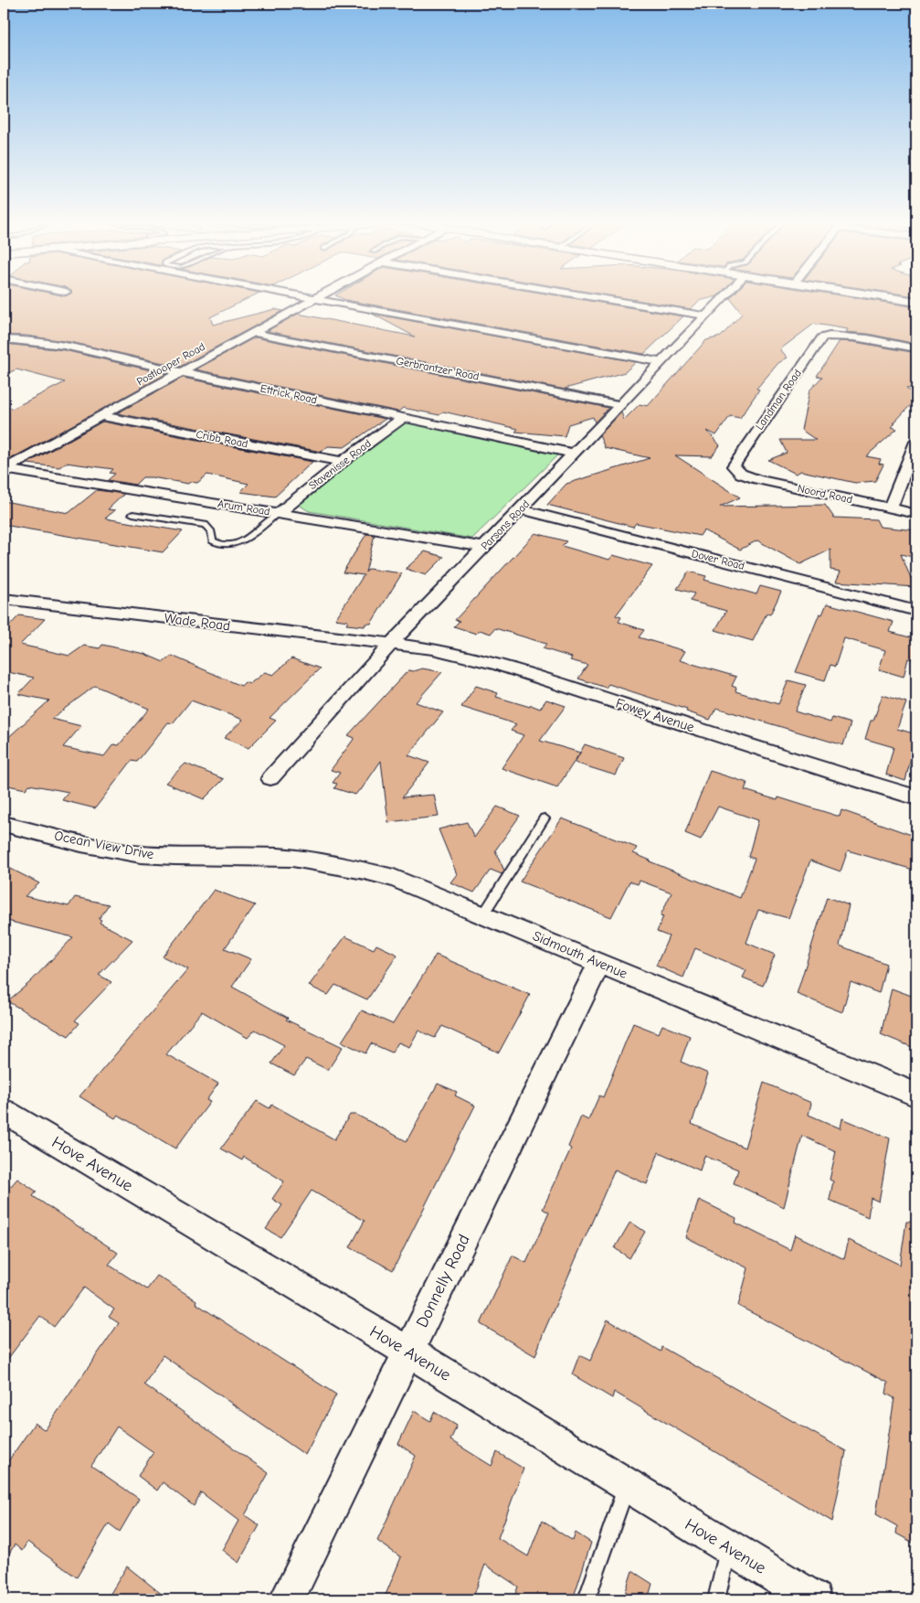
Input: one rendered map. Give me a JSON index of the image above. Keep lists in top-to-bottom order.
{
  "streets": {
    "street": [
      "Postlooper Road",
      "Gerbrantzer Road",
      "Ettrick Road",
      "Landman Road",
      "Cribb Road",
      "Stavenisse Road",
      "Noord Road",
      "Arum Road",
      "Parsons Road",
      "Dover Road",
      "Wade Road",
      "Fowey Avenue",
      "Ocean View Drive",
      "Sidmouth Avenue",
      "Hove Avenue",
      "Donnelly Road"
    ]
  },
  "crossings": [
    ["Postlooper Road", "Gerbrantzer Road"],
    ["Postlooper Road", "Ettrick Road"],
    ["Postlooper Road", "Cribb Road"],
    ["Postlooper Road", "Arum Road"],
    ["Gerbrantzer Road", "Parsons Road"],
    ["Ettrick Road", "Stavenisse Road"],
    ["Ettrick Road", "Parsons Road"],
    ["Landman Road", "Noord Road"],
    ["Cribb Road", "Stavenisse Road"],
    ["Stavenisse Road", "Arum Road"],
    ["Arum Road", "Parsons Road"],
    ["Parsons Road", "Dover Road"],
    ["Parsons Road", "Wade Road"],
    ["Parsons Road", "Fowey Avenue"],
    ["Wade Road", "Fowey Avenue"],
    ["Ocean View Drive", "Sidmouth Avenue"],
    ["Sidmouth Avenue", "Donnelly Road"],
    ["Hove Avenue", "Donnelly Road"]
  ]
}
